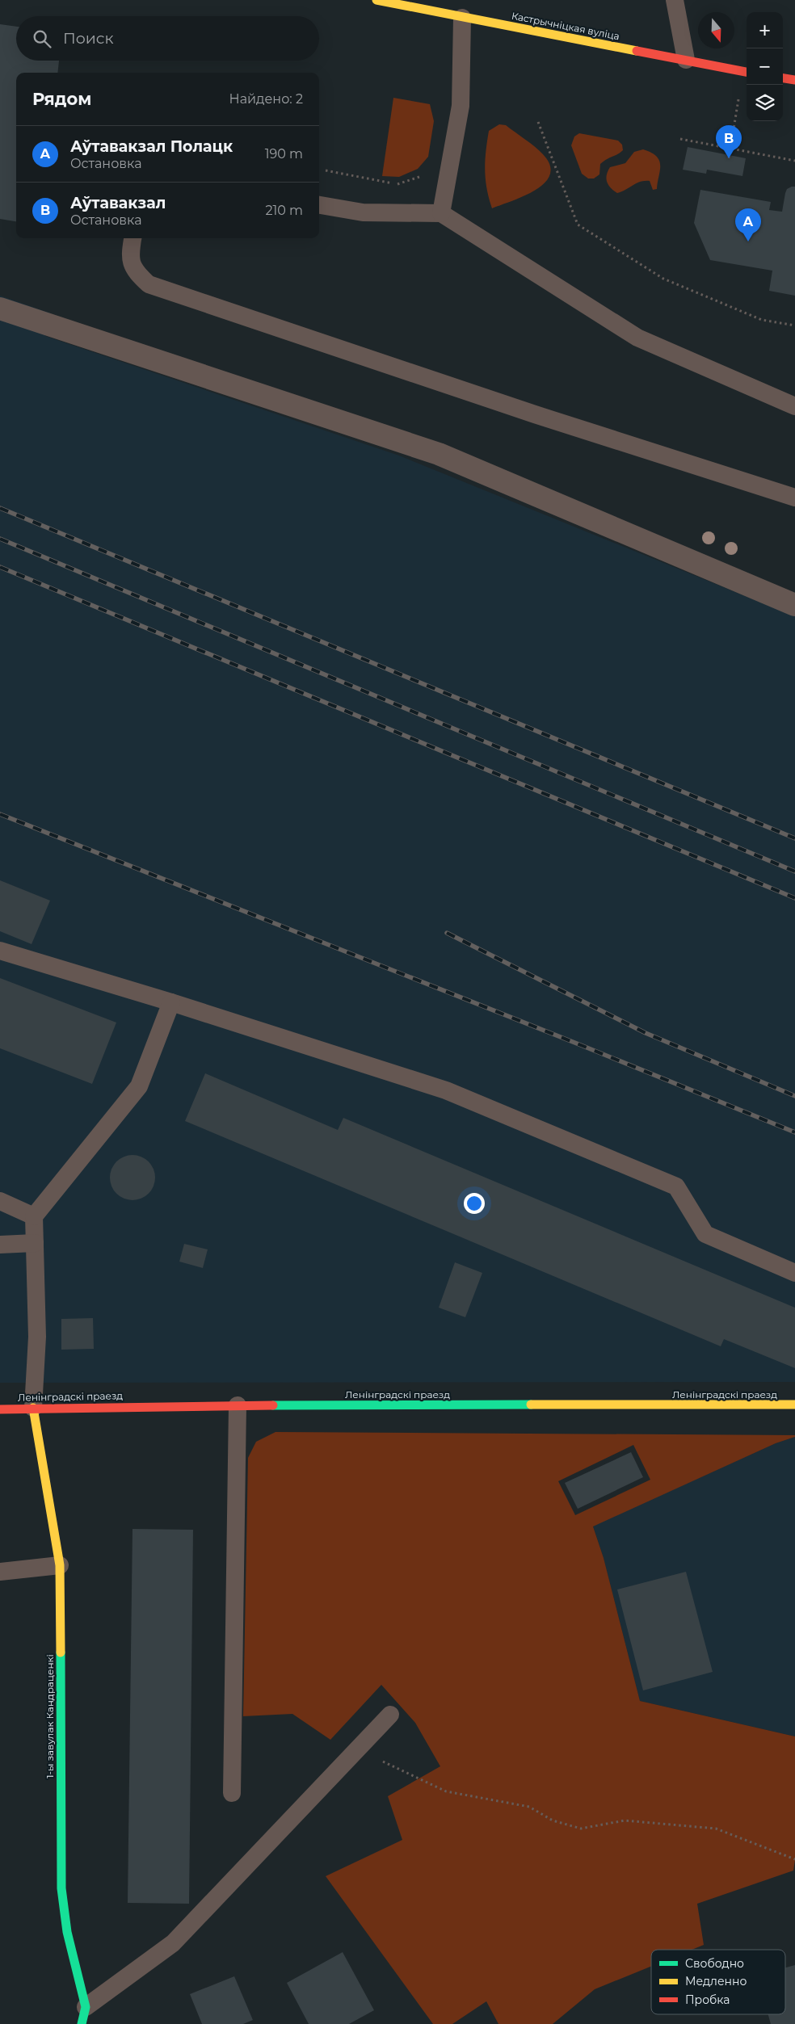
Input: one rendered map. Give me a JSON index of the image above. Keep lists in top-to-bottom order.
{
  "streets": {
    "street": ["Кастрычніцкая вуліца", "Ленінградскі праезд", "1-ы завулак Кандраценкі"]
  },
  "crossings": [
    ["Ленінградскі праезд", "1-ы завулак Кандраценкі"]
  ],
  "legend": ["Свободно", "Медленно", "Пробка"],
  "north": "bottom",
  "page": {
    "map_buttons": ["+", "−"],
    "search": "Поиск",
    "heading": ["Рядом", "Найдено: 2"],
    "pins": ["B", "A"],
    "list": [
      {
        "mark": "A",
        "name": "Аўтавакзал Полацк",
        "note": "Остановка",
        "value": "190 m"
      },
      {
        "mark": "B",
        "name": "Аўтавакзал",
        "note": "Остановка",
        "value": "210 m"
      }
    ]
  }
}
